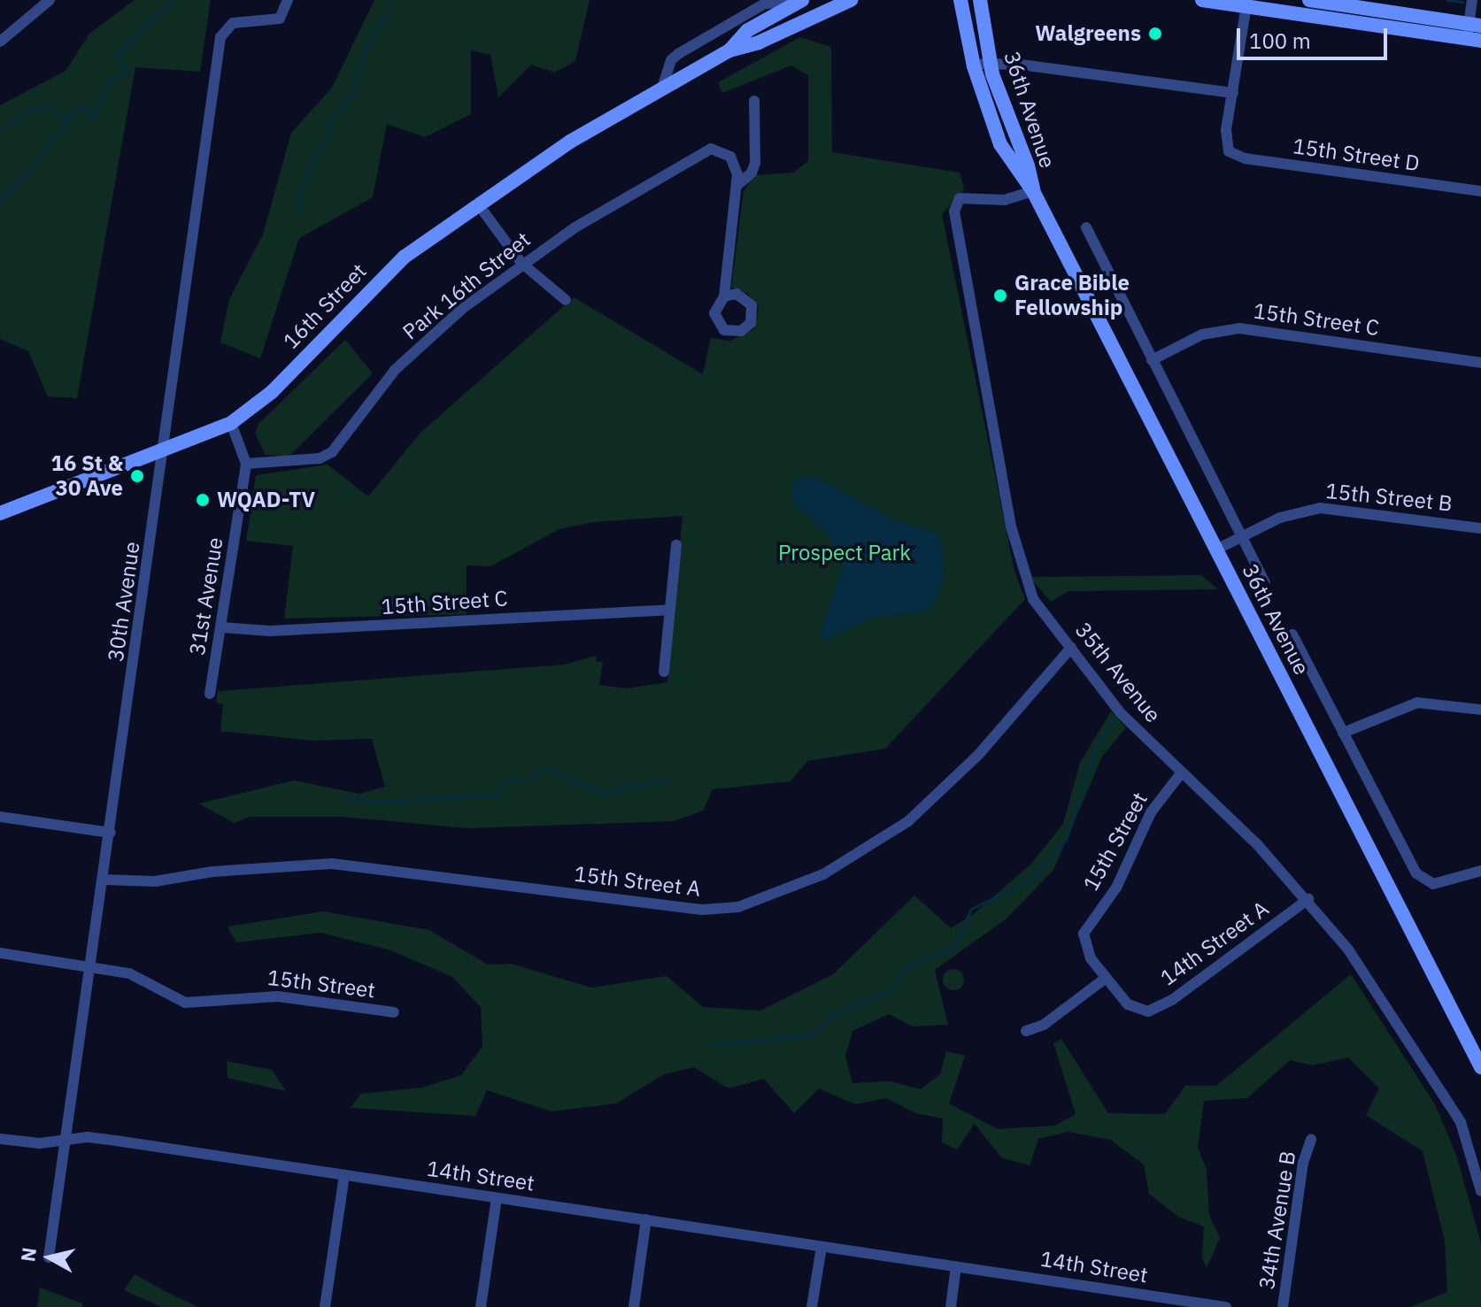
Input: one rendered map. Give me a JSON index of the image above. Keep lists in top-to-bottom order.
{
  "streets": {
    "street": [
      "36th Avenue",
      "15th Street D",
      "Park 16th Street",
      "16th Street",
      "15th Street C",
      "15th Street B",
      "31st Avenue",
      "30th Avenue",
      "35th Avenue",
      "15th Street",
      "15th Street A",
      "14th Street A",
      "14th Street",
      "34th Avenue B"
    ]
  },
  "crossings": [
    ["36th Avenue", "15th Street C"],
    ["36th Avenue", "15th Street B"],
    ["36th Avenue", "35th Avenue"],
    ["Park 16th Street", "31st Avenue"],
    ["16th Street", "31st Avenue"],
    ["16th Street", "30th Avenue"],
    ["15th Street C", "31st Avenue"],
    ["30th Avenue", "15th Street"],
    ["30th Avenue", "15th Street A"],
    ["30th Avenue", "14th Street"],
    ["35th Avenue", "15th Street"],
    ["35th Avenue", "15th Street A"],
    ["35th Avenue", "14th Street A"],
    ["15th Street", "14th Street A"]
  ],
  "parks": ["Prospect Park"],
  "places": [
    "Walgreens",
    "Grace Bible Fellowship",
    "16 St & 30 Ave",
    "WQAD-TV"
  ],
  "scale_bar": "100 m",
  "north": "left"
}
